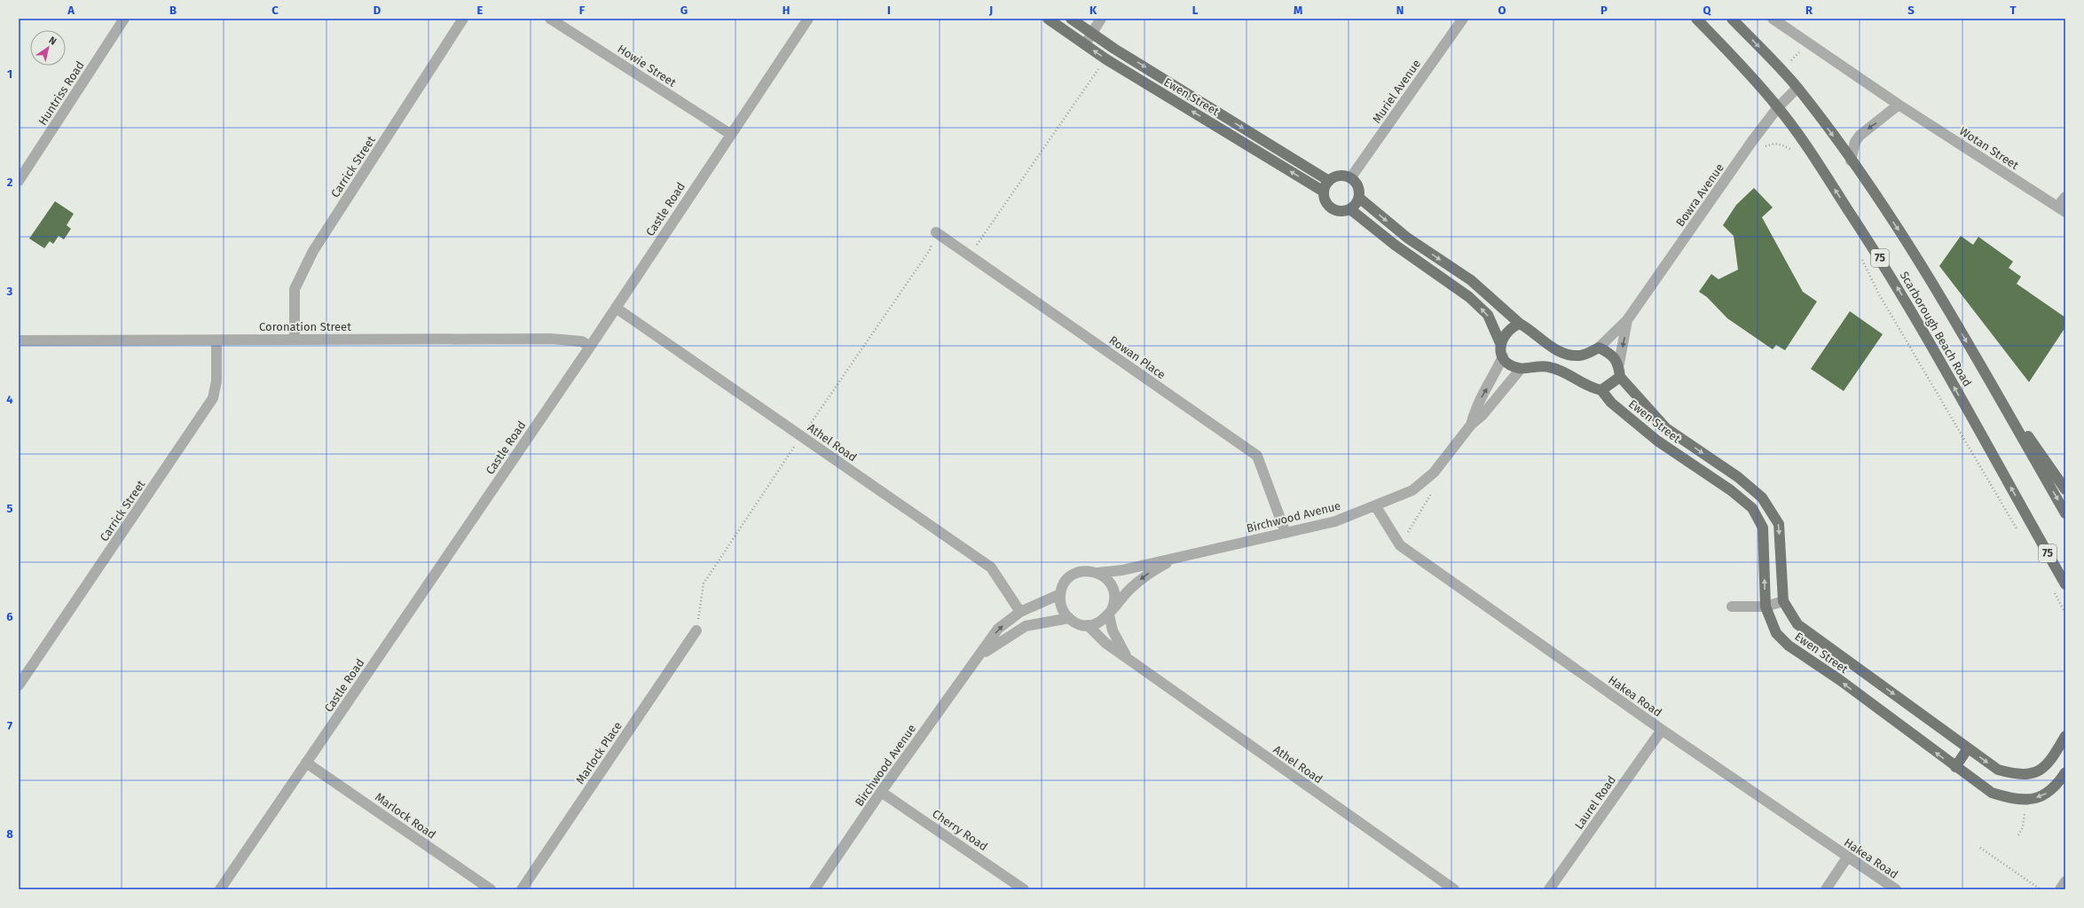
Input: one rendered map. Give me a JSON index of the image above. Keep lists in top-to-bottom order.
{
  "streets": {
    "main road": ["Ewen Street", "75", "Scarborough Beach Road"],
    "street": [
      "Howie Street",
      "Muriel Avenue",
      "Huntriss Road",
      "Wotan Street",
      "Carrick Street",
      "Bowra Avenue",
      "Castle Road",
      "Coronation Street",
      "Rowan Place",
      "Athel Road",
      "Birchwood Avenue",
      "Hakea Road",
      "Marlock Place",
      "Laurel Road",
      "Marlock Road",
      "Cherry Road"
    ]
  },
  "crossings": [
    ["Howie Street", "Castle Road"],
    ["Muriel Avenue", "Ewen Street"],
    ["Carrick Street", "Coronation Street"],
    ["Bowra Avenue", "Scarborough Beach Road"],
    ["Castle Road", "Coronation Street"],
    ["Castle Road", "Athel Road"],
    ["Castle Road", "Marlock Road"],
    ["Rowan Place", "Birchwood Avenue"],
    ["Athel Road", "Birchwood Avenue"],
    ["Birchwood Avenue", "Hakea Road"],
    ["Birchwood Avenue", "Cherry Road"],
    ["Hakea Road", "Laurel Road"]
  ],
  "north": "top right",
  "grid": {
    "columns": [
      "A",
      "B",
      "C",
      "D",
      "E",
      "F",
      "G",
      "H",
      "I",
      "J",
      "K",
      "L",
      "M",
      "N",
      "O",
      "P",
      "Q",
      "R",
      "S",
      "T"
    ],
    "rows": [
      "1",
      "2",
      "3",
      "4",
      "5",
      "6",
      "7",
      "8"
    ]
  }
}
